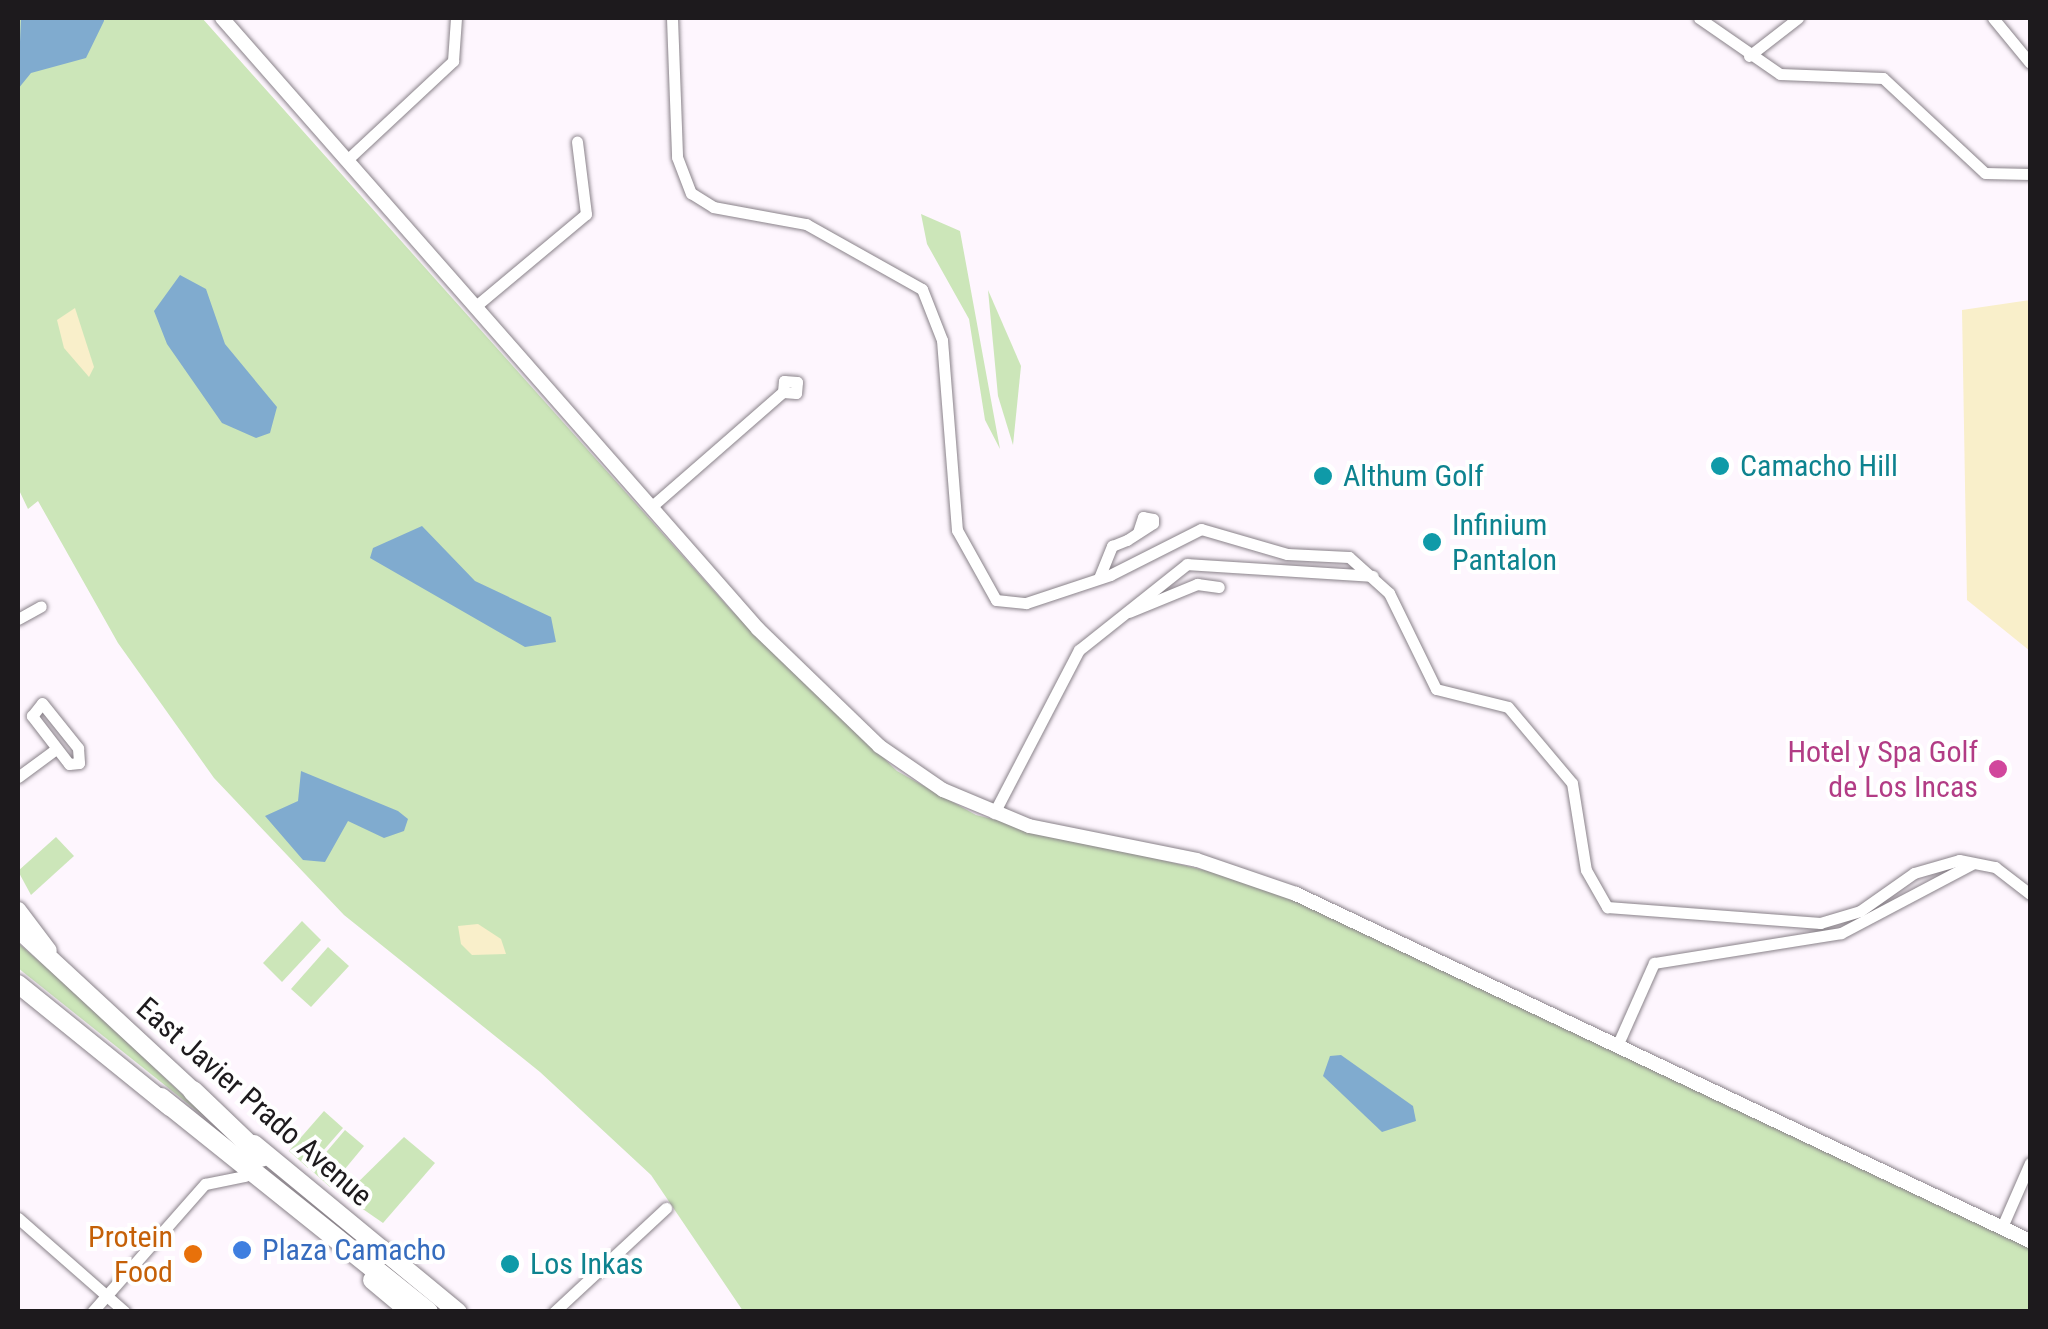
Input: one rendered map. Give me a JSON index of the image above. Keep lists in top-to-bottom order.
{
  "streets": {
    "main road": ["East Javier Prado Avenue"]
  },
  "places": [
    "Camacho Hill",
    "Althum Golf",
    "Infinium Pantalon",
    "Hotel y Spa Golf de Los Incas",
    "Plaza Camacho",
    "Protein Food",
    "Los Inkas"
  ]
}
